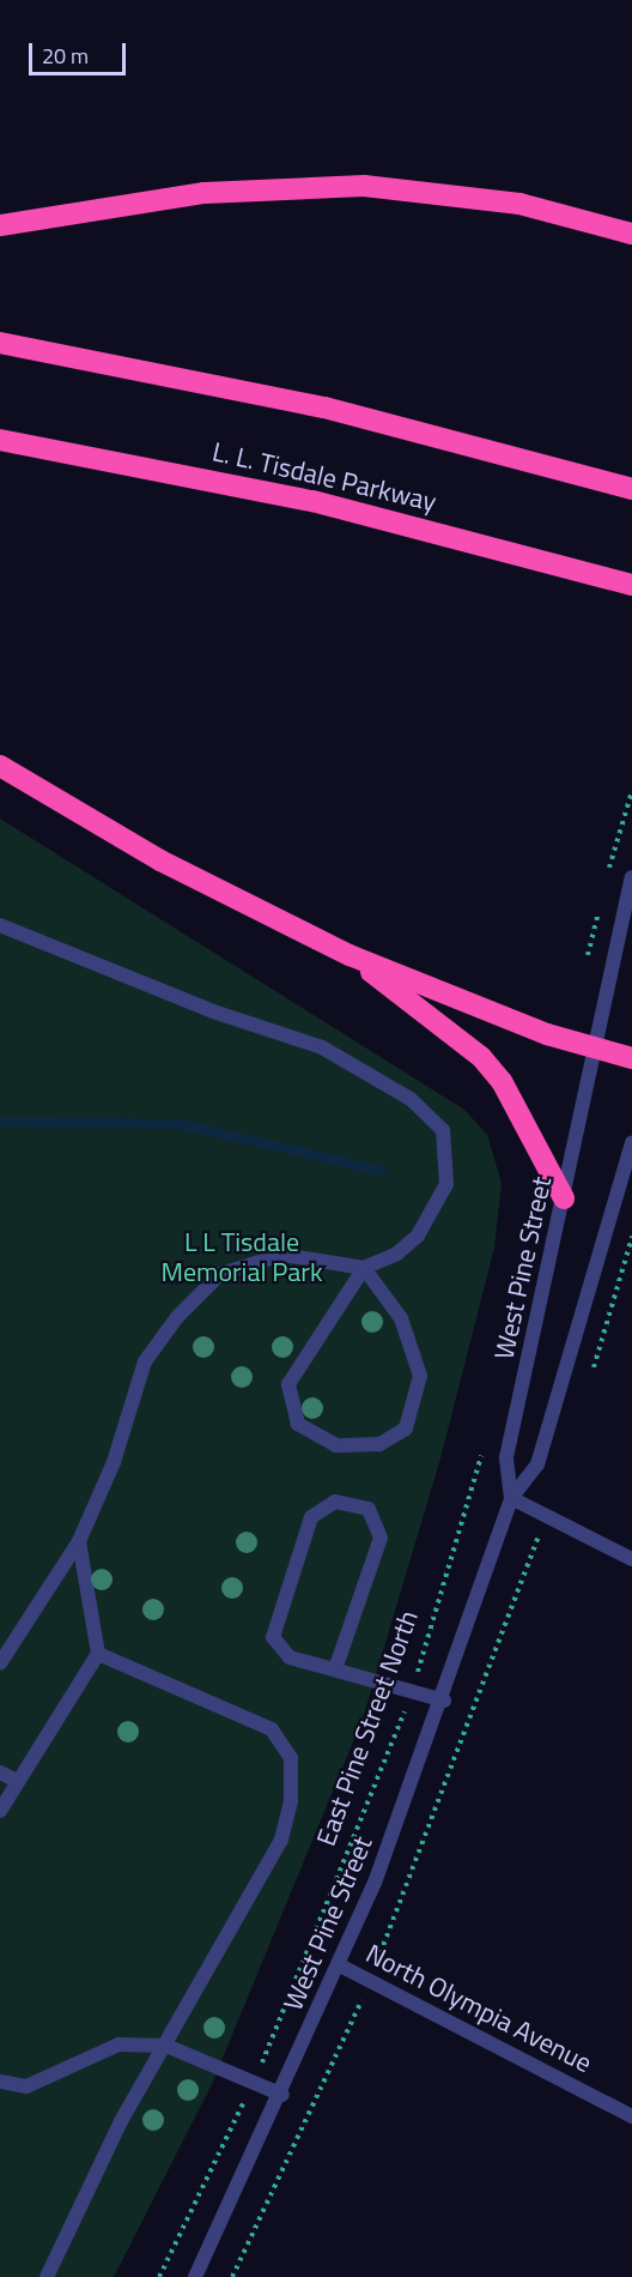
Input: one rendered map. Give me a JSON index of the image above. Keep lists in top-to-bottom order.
{
  "streets": {
    "highway": ["L. L. Tisdale Parkway"],
    "street": ["West Pine Street", "North Olympia Avenue"],
    "path": ["East Pine Street North"]
  },
  "crossings": [
    ["West Pine Street", "North Olympia Avenue"]
  ],
  "parks": ["L L Tisdale Memorial Park"],
  "scale_bar": "20 m"
}
